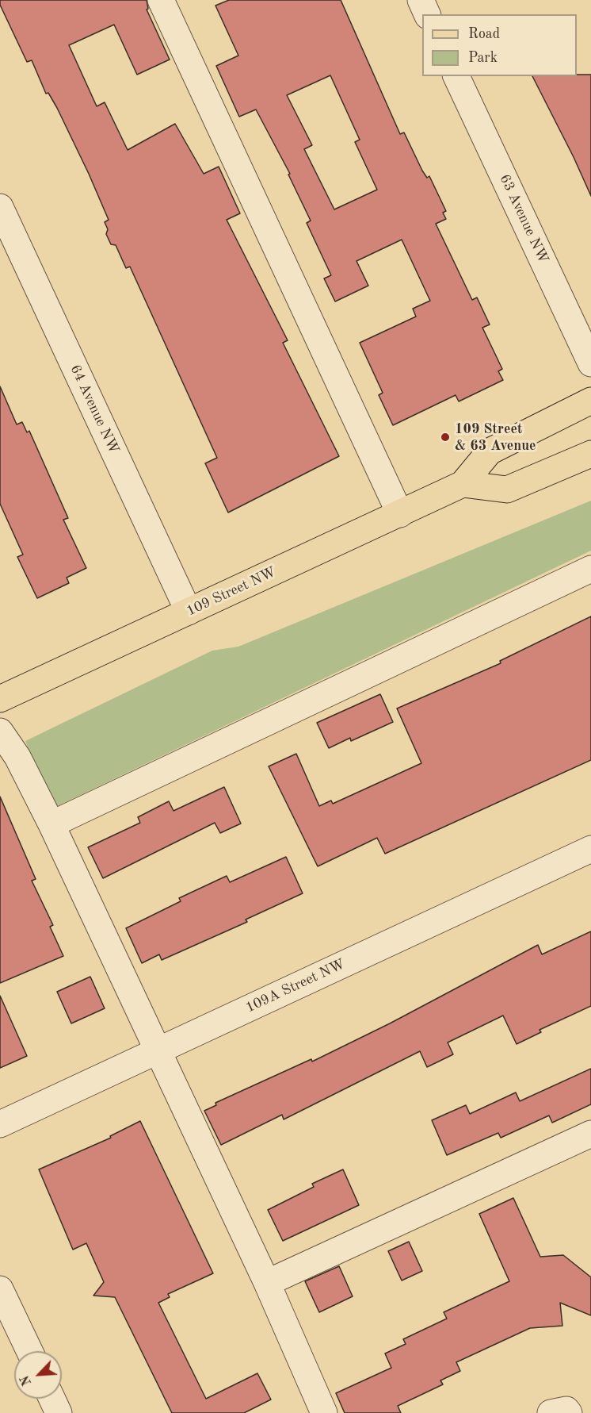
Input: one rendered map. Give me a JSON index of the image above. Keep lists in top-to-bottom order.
{
  "streets": {
    "main road": ["109 Street NW"],
    "street": ["63 Avenue NW", "64 Avenue NW", "109A Street NW"]
  },
  "crossings": [
    ["64 Avenue NW", "109 Street NW"]
  ],
  "places": ["109 Street & 63 Avenue"],
  "legend": ["Road", "Park"],
  "north": "bottom left"
}
